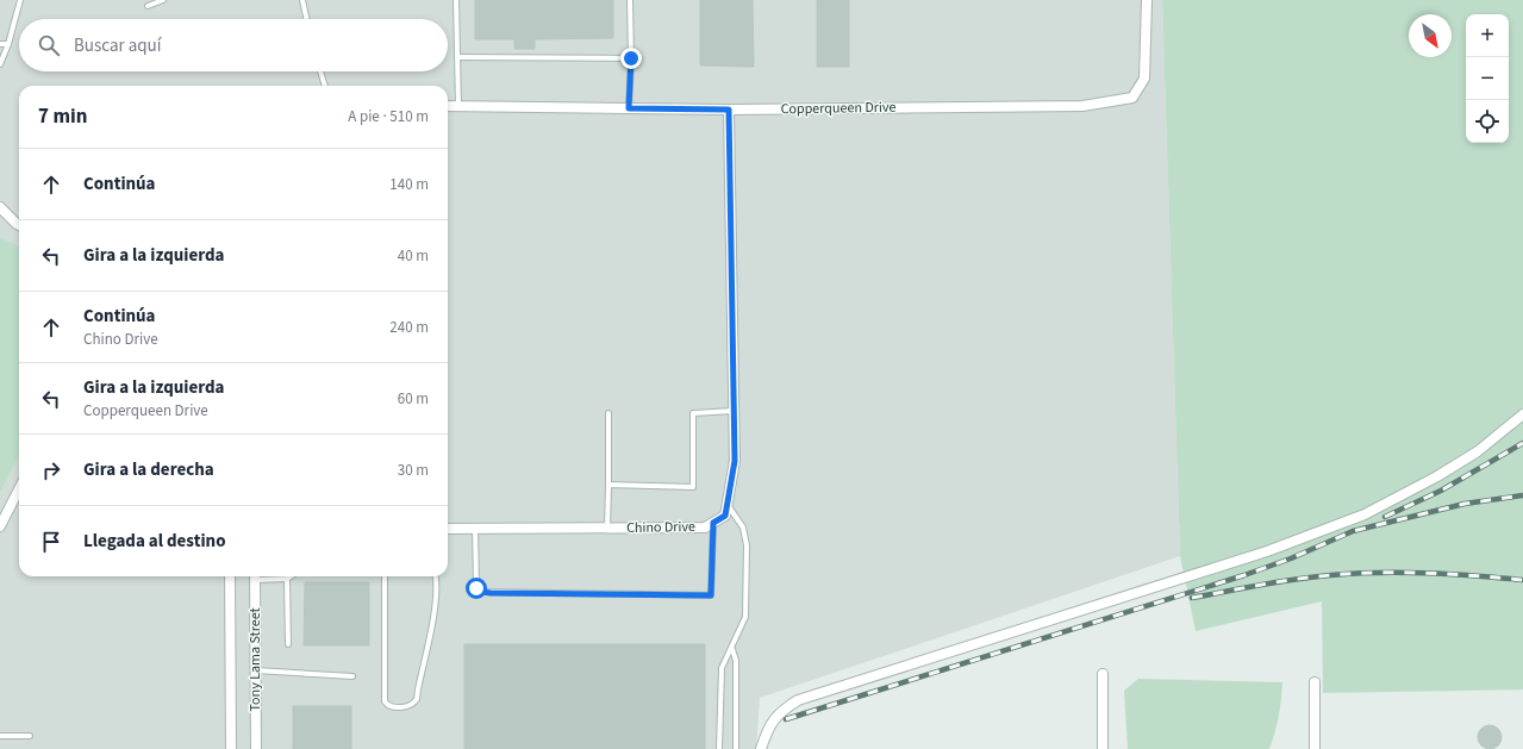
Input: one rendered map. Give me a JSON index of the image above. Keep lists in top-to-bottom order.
{
  "streets": {
    "street": ["Copperqueen Drive", "Chino Drive", "Tony Lama Street"]
  },
  "crossings": [
    ["Copperqueen Drive", "Chino Drive"]
  ],
  "north": "bottom right",
  "page": {
    "map_buttons": ["+", "−"],
    "search": "Buscar aquí",
    "heading": ["7 min", "A pie · 510 m"],
    "list": [
      ["Continúa", "140 m"],
      ["Gira a la izquierda", "40 m"],
      ["Continúa", "Chino Drive", "240 m"],
      ["Gira a la izquierda", "Copperqueen Drive", "60 m"],
      ["Gira a la derecha", "30 m"],
      "Llegada al destino"
    ]
  }
}
